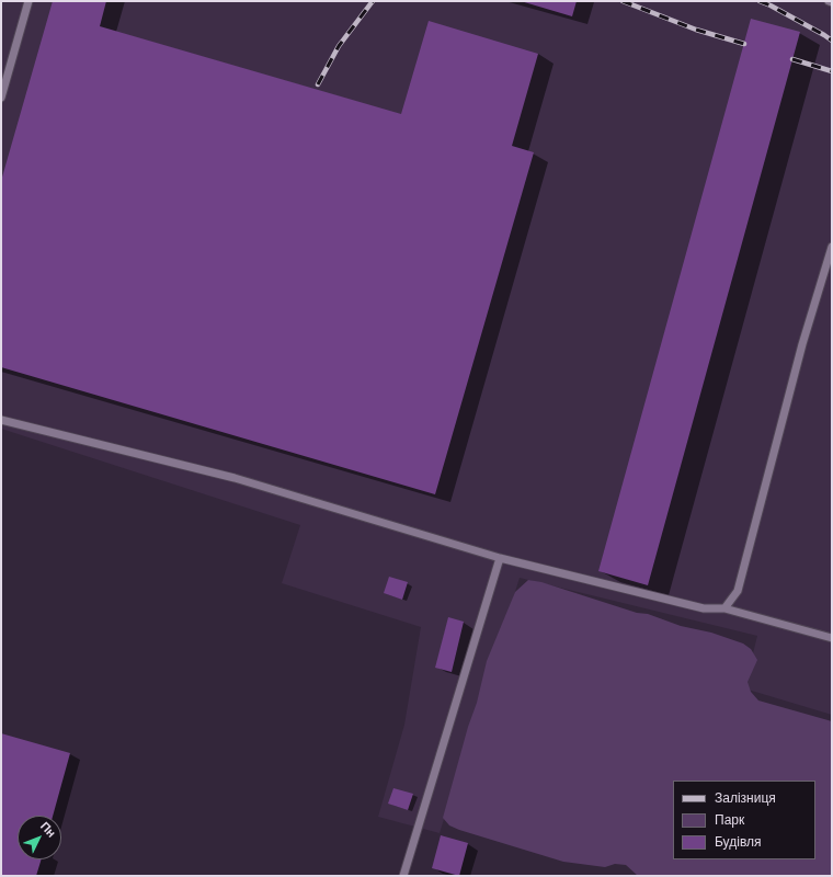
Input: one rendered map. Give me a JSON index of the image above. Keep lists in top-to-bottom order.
{
  "legend": ["Залізниця", "Парк", "Будівля"],
  "north": "top right"
}
